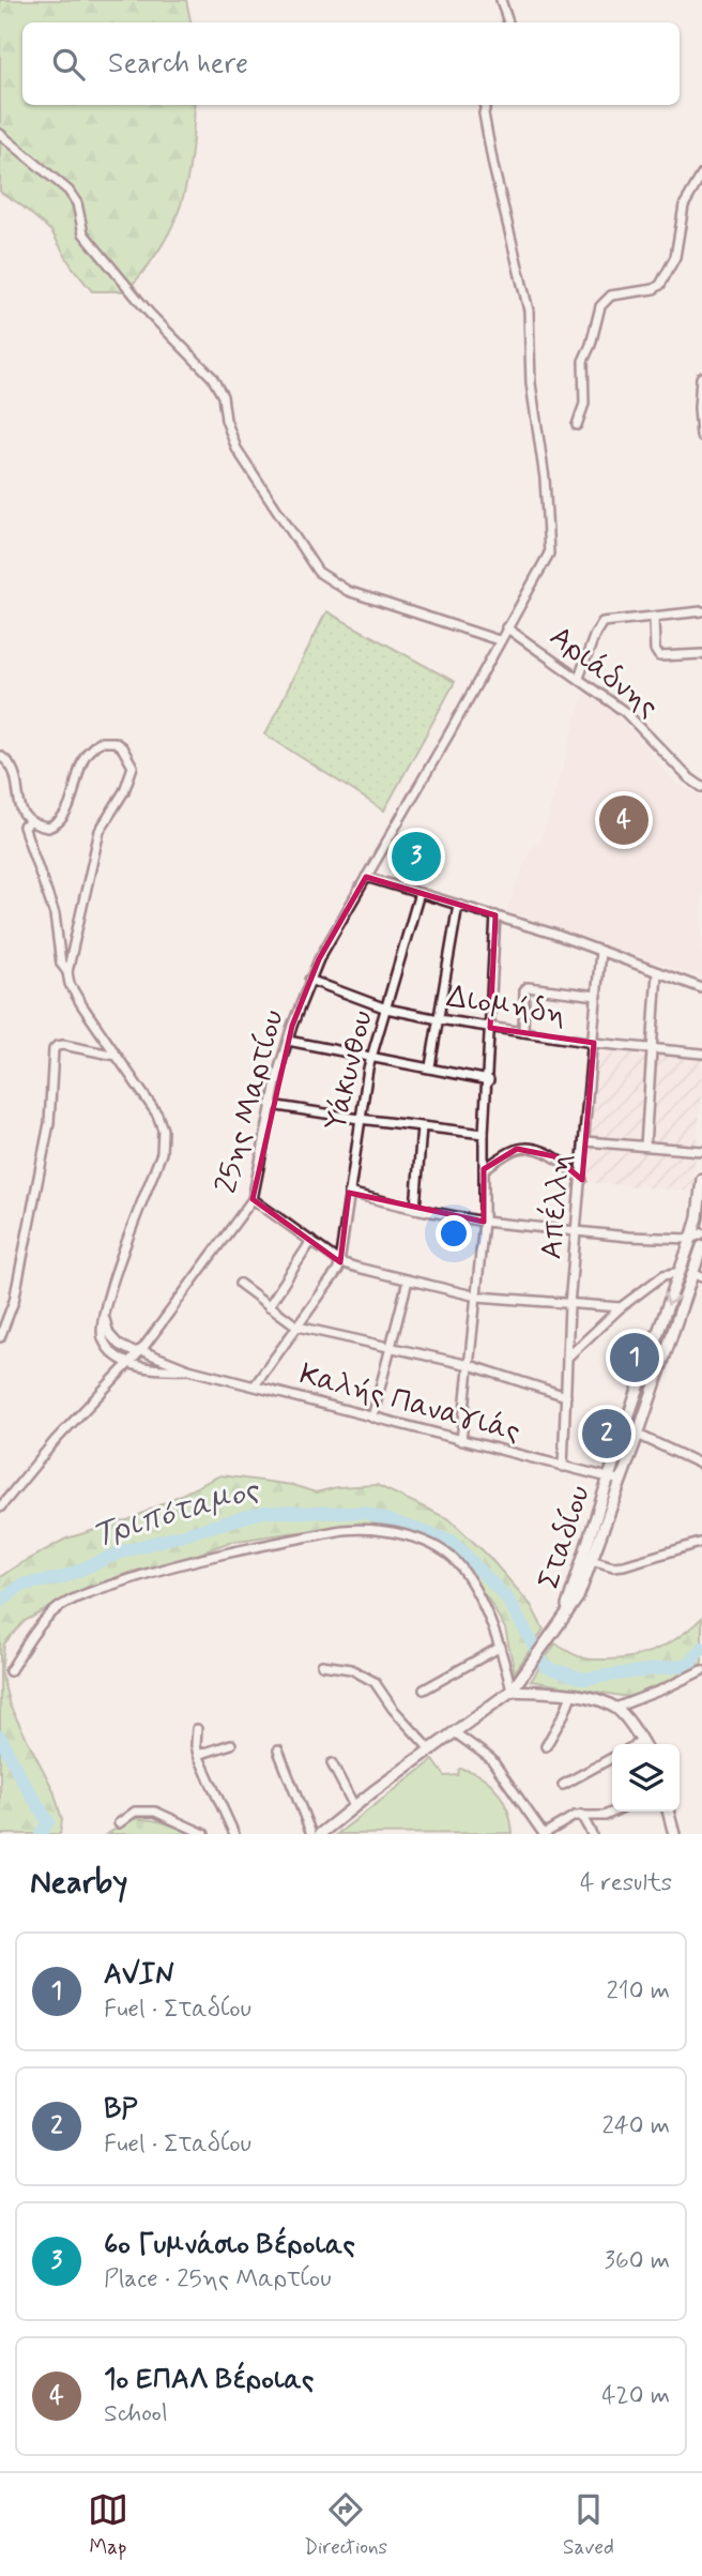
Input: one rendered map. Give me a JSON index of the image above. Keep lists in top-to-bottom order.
{
  "streets": {
    "main road": ["Σταδίου"],
    "street": [
      "Αριάδνης",
      "Διομήδη",
      "Υάκυνθου",
      "25ης Μαρτίου",
      "Απέλλη",
      "Καλής Παναγιάς"
    ]
  },
  "crossings": [
    ["Αριάδνης", "25ης Μαρτίου"],
    ["Διομήδη", "Υάκυνθου"],
    ["Διομήδη", "25ης Μαρτίου"],
    ["Διομήδη", "Απέλλη"],
    ["25ης Μαρτίου", "Καλής Παναγιάς"],
    ["Απέλλη", "Καλής Παναγιάς"],
    ["Καλής Παναγιάς", "Σταδίου"]
  ],
  "water": ["Τριπόταμος"],
  "page": {
    "search": "Search here",
    "pins": [
      "4",
      "3",
      "1",
      "2"
    ],
    "heading": ["Nearby", "4 results"],
    "list": [
      {
        "mark": "1",
        "name": "AVIN",
        "note": "Fuel · Σταδίου",
        "value": "210 m"
      },
      {
        "mark": "2",
        "name": "BP",
        "note": "Fuel · Σταδίου",
        "value": "240 m"
      },
      {
        "mark": "3",
        "name": "6ο Γυμνάσιο Βέροιας",
        "note": "Place · 25ης Μαρτίου",
        "value": "360 m"
      },
      {
        "mark": "4",
        "name": "1ο ΕΠΑΛ Βέροιας",
        "note": "School",
        "value": "420 m"
      }
    ],
    "nav": ["Map", "Directions", "Saved"]
  }
}
